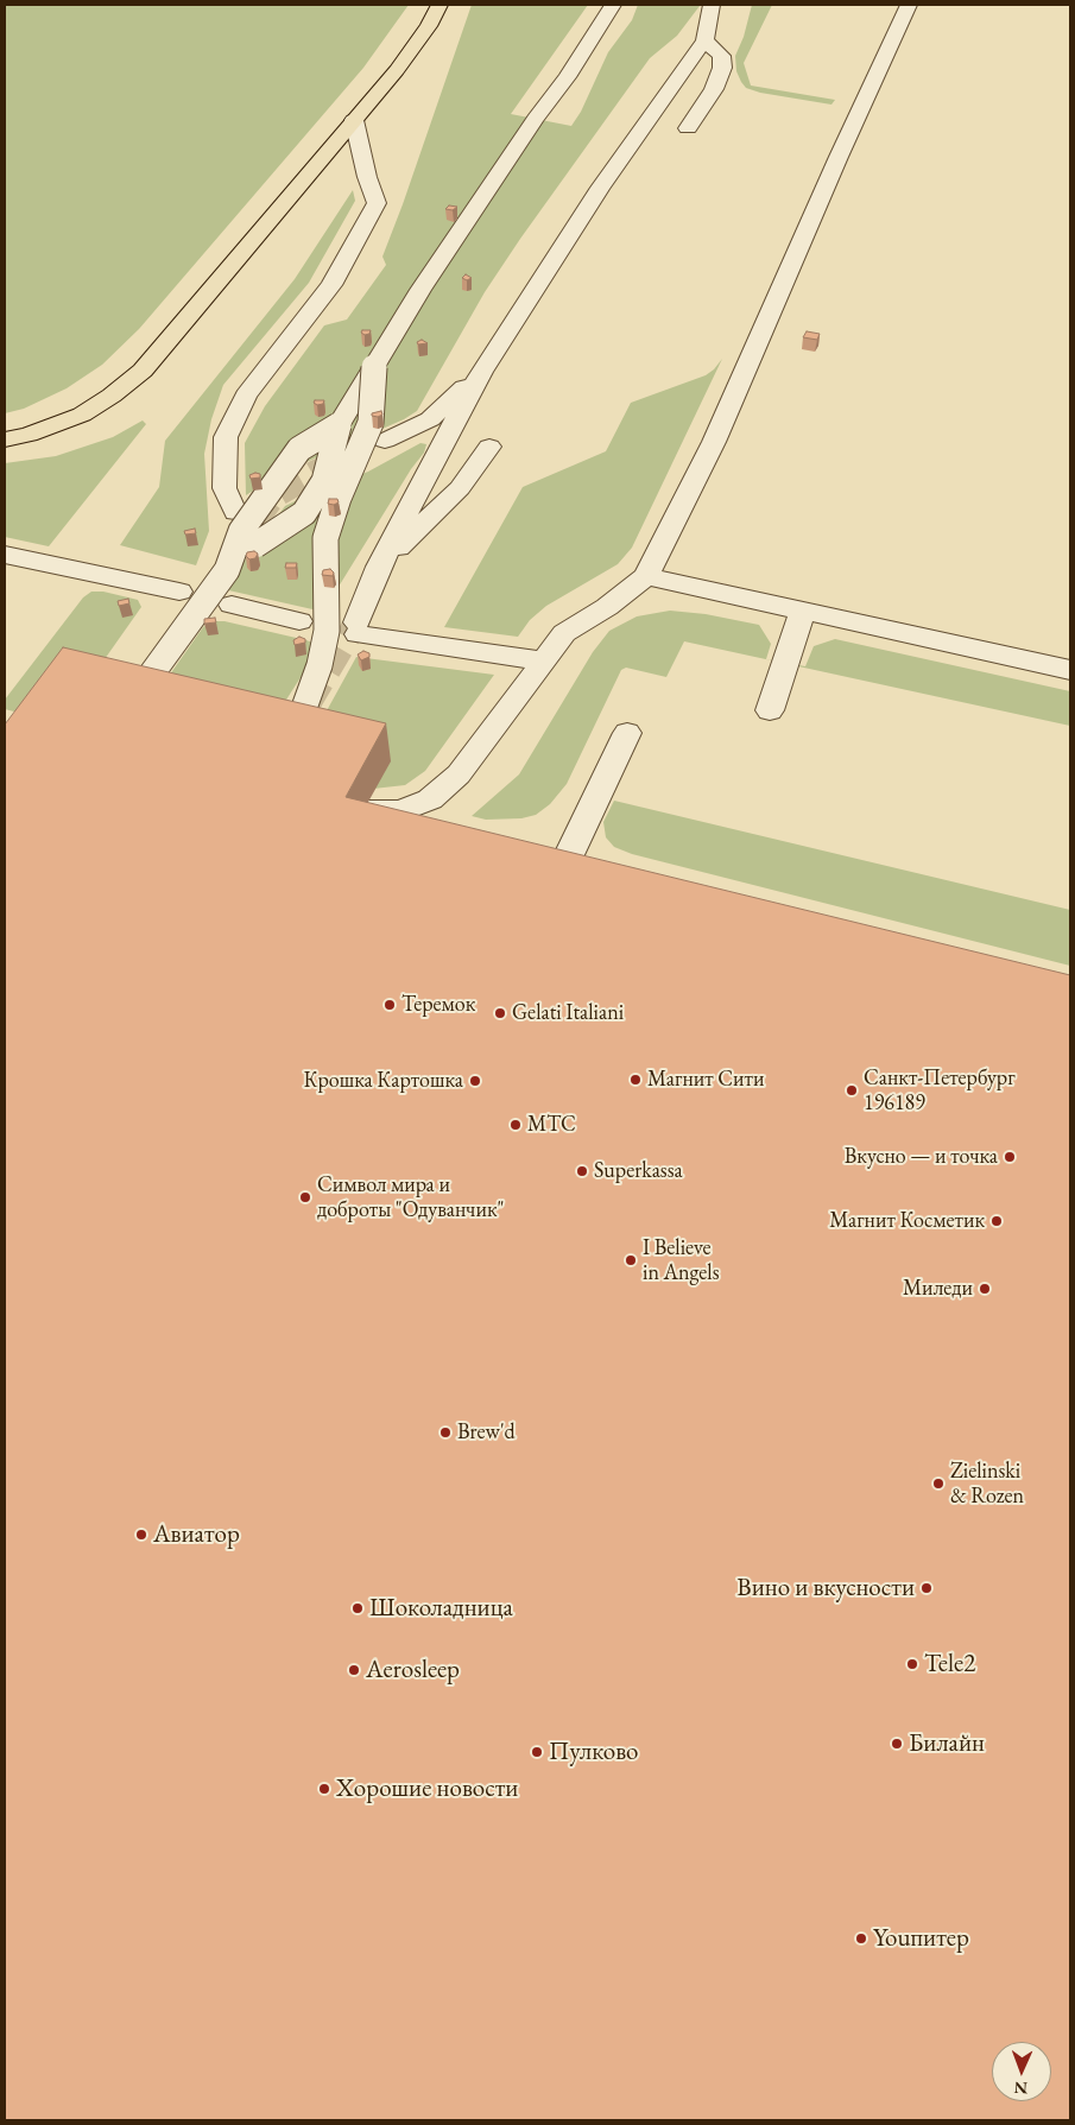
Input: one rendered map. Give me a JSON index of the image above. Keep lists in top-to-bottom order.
{
  "places": [
    "Теремок",
    "Gelati Italiani",
    "Магнит Сити",
    "Крошка Картошка",
    "Санкт-Петербург 196189",
    "МТС",
    "Вкусно — и точка",
    "Superkassa",
    "Символ мира и доброты \"Одуванчик\"",
    "Магнит Косметик",
    "I Believe in Angels",
    "Миледи",
    "Brew'd",
    "Zielinski & Rozen",
    "Авиатор",
    "Вино и вкусности",
    "Шоколадница",
    "Tele2",
    "Aerosleep",
    "Билайн",
    "Пулково",
    "Хорошие новости",
    "Youпитер"
  ],
  "north": "bottom"
}
